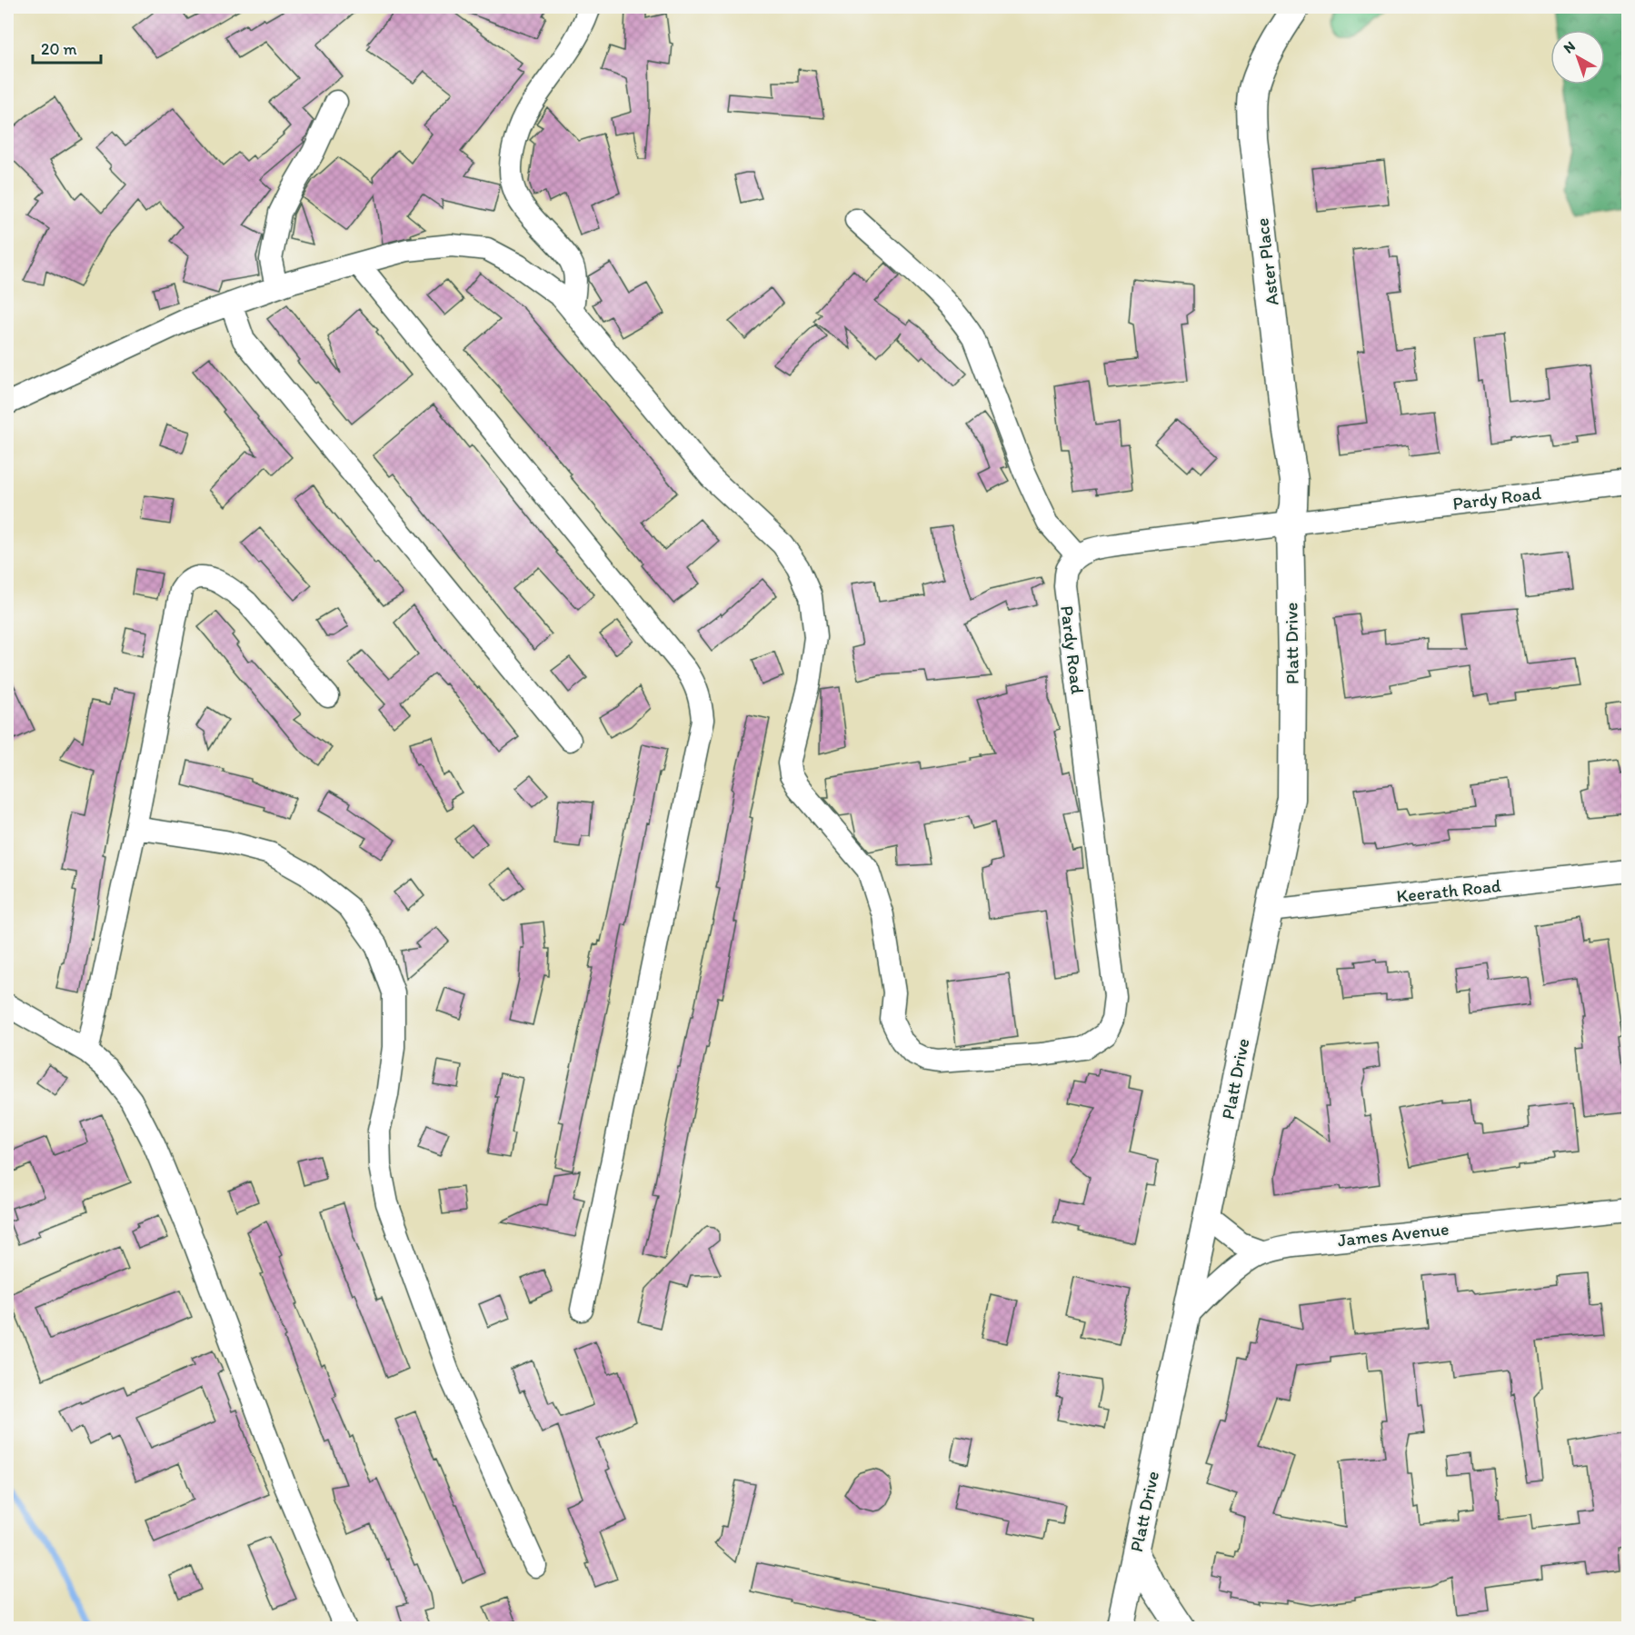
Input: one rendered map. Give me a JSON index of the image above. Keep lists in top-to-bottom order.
{
  "streets": {
    "street": [
      "Aster Place",
      "Pardy Road",
      "Platt Drive",
      "Keerath Road",
      "James Avenue"
    ]
  },
  "crossings": [
    ["Aster Place", "Pardy Road"],
    ["Aster Place", "Platt Drive"],
    ["Pardy Road", "Platt Drive"],
    ["Platt Drive", "Keerath Road"],
    ["Platt Drive", "James Avenue"]
  ],
  "scale_bar": "20 m",
  "north": "top left"
}
